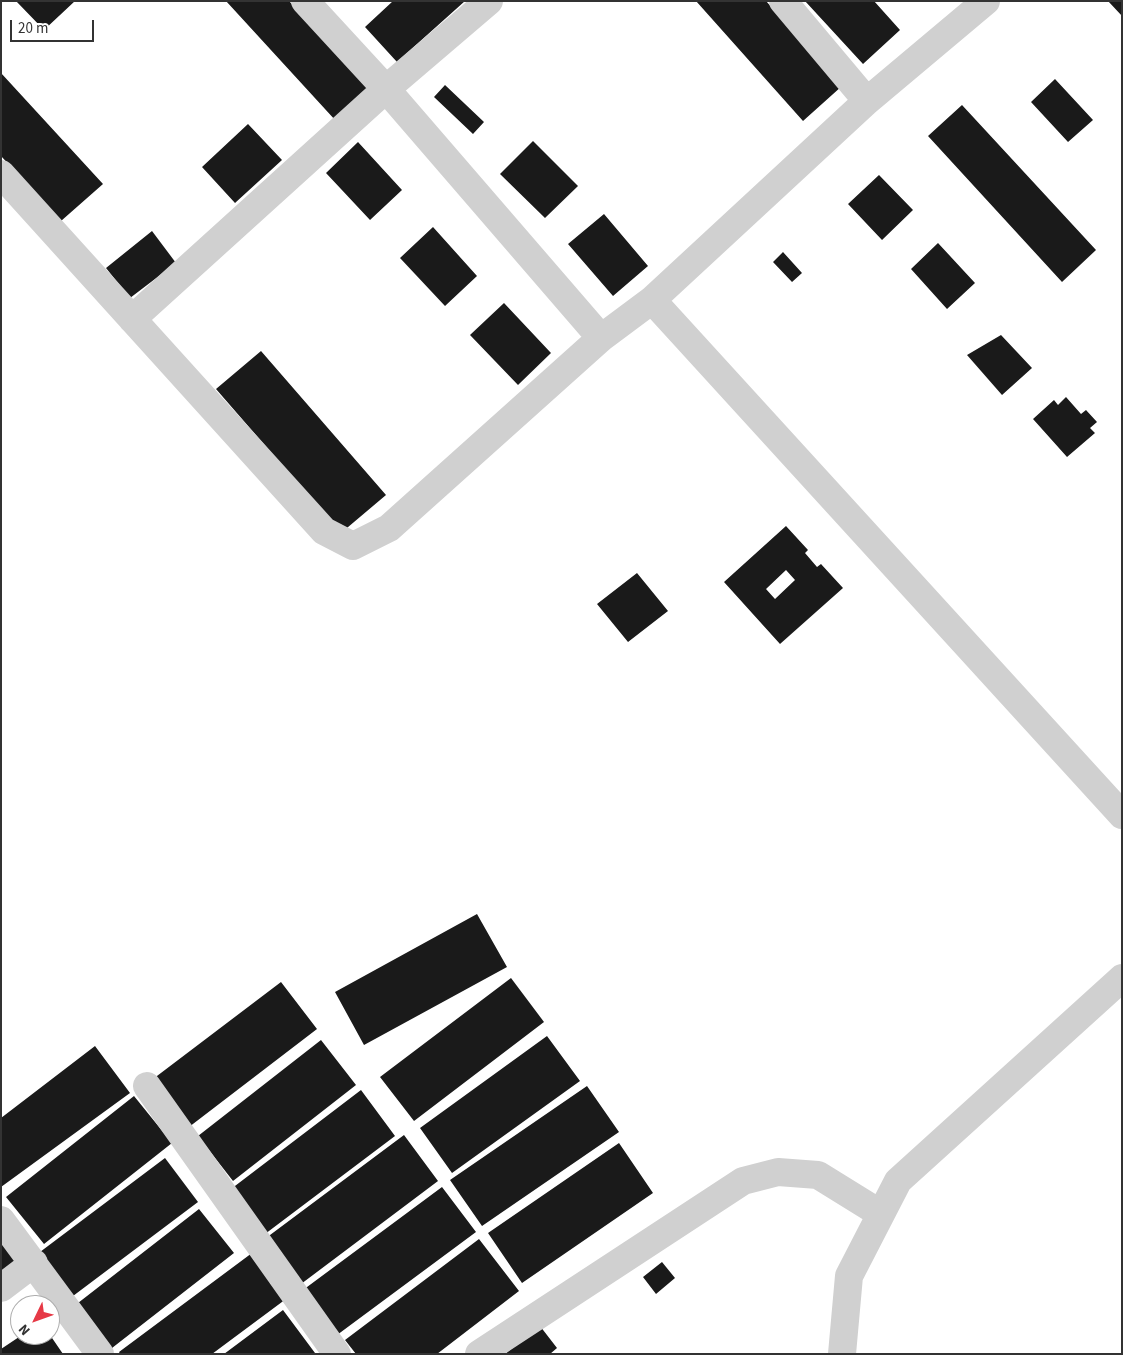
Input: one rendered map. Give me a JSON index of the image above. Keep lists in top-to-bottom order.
{
  "scale_bar": "20 m",
  "north": "bottom left"
}
